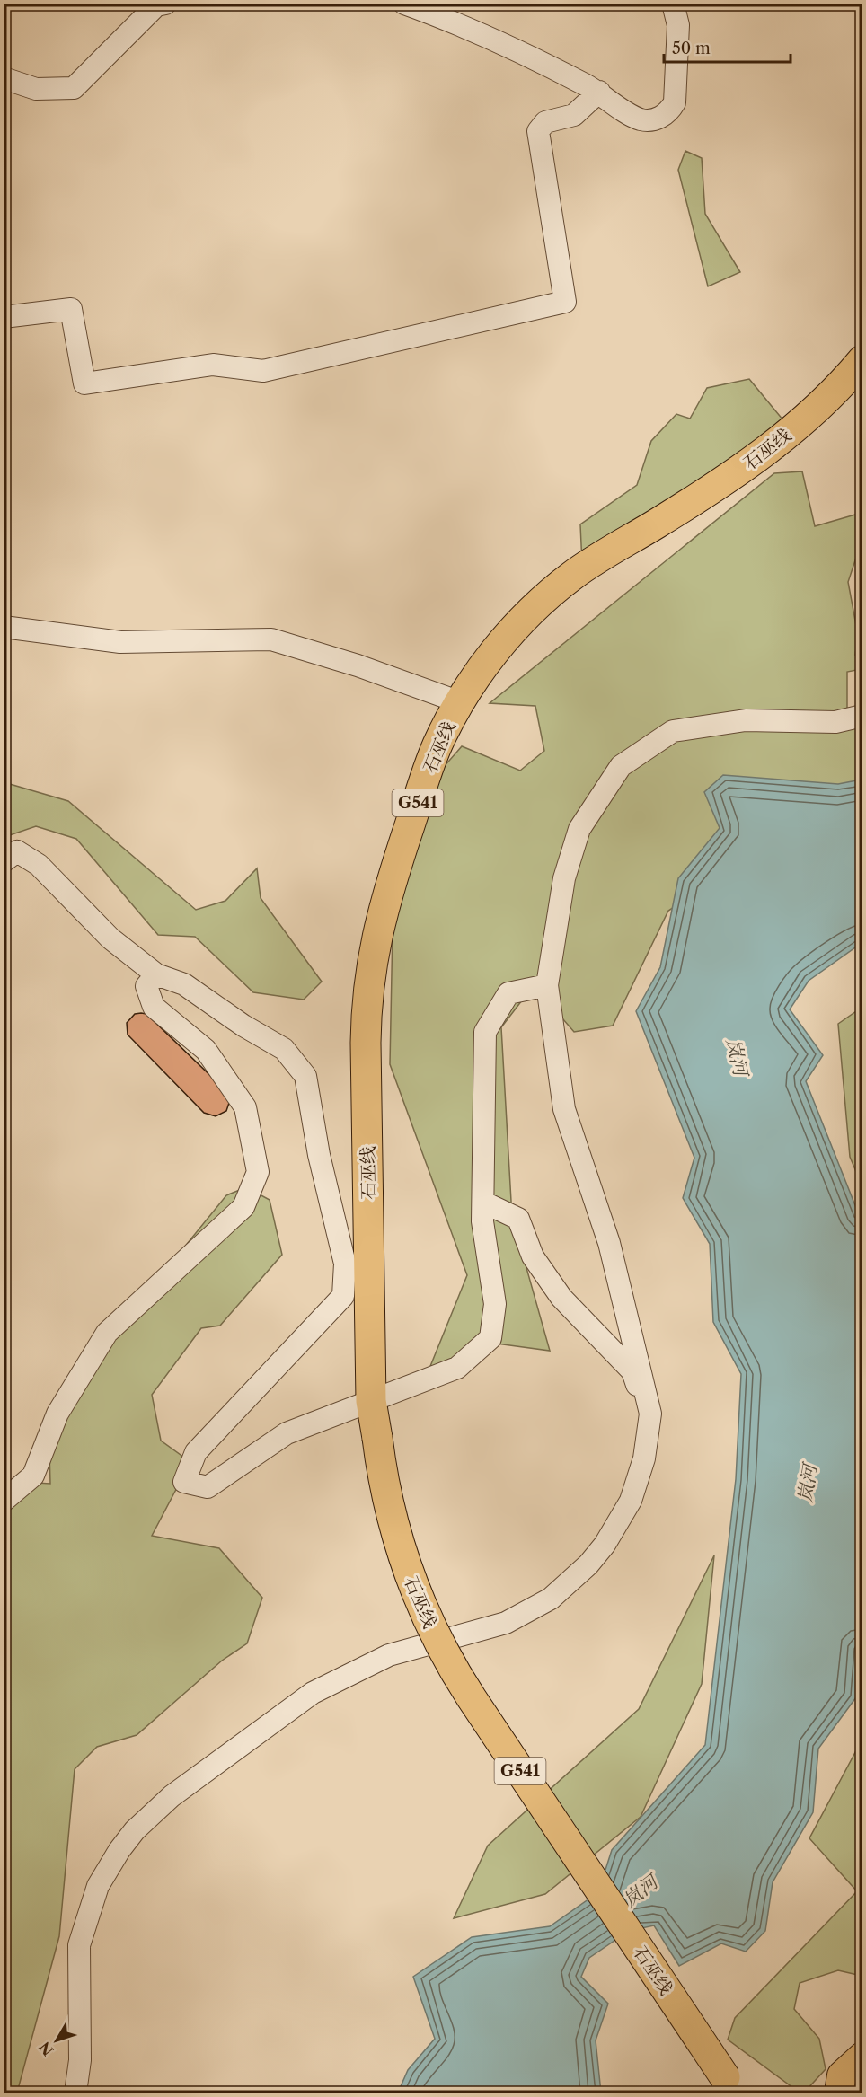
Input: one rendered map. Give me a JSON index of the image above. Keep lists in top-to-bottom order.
{
  "streets": {
    "highway": ["石巫线", "G541"]
  },
  "water": ["岚河"],
  "scale_bar": "50 m",
  "north": "bottom left"
}
